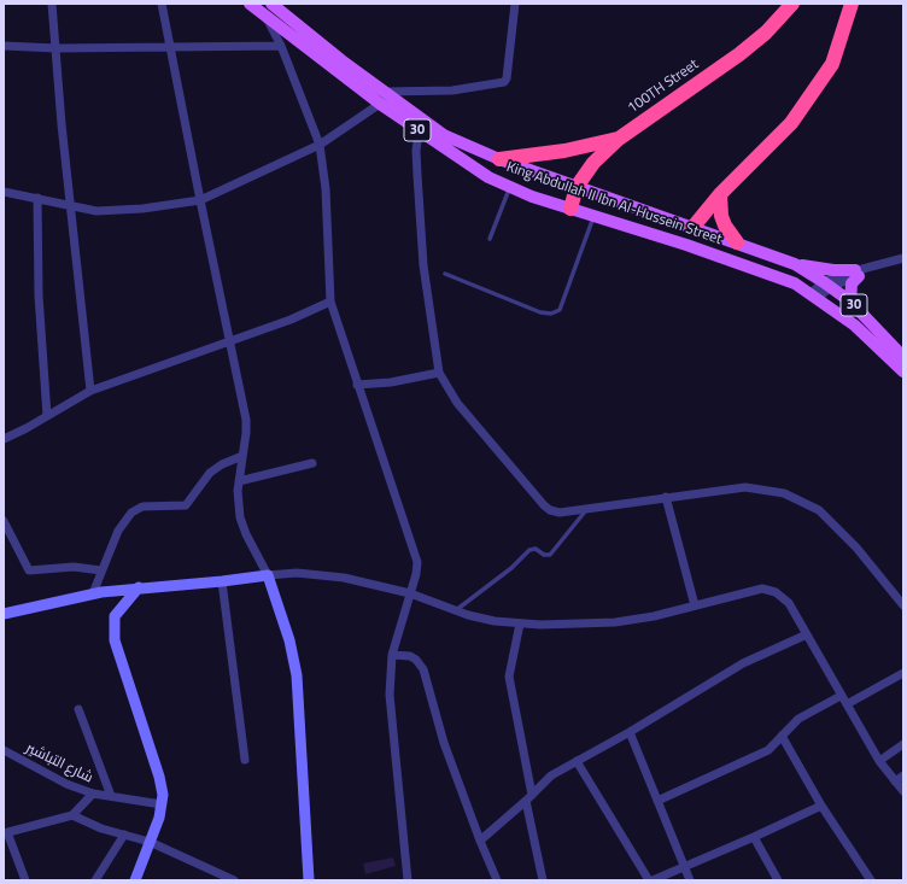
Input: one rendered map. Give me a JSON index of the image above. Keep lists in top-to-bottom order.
{
  "streets": {
    "highway": ["100TH Street"],
    "main road": ["30", "King Abdullah II Ibn Al-Hussein Street"],
    "street": ["شارع التباشير"]
  },
  "crossings": [
    ["100TH Street", "King Abdullah II Ibn Al-Hussein Street"]
  ]
}
